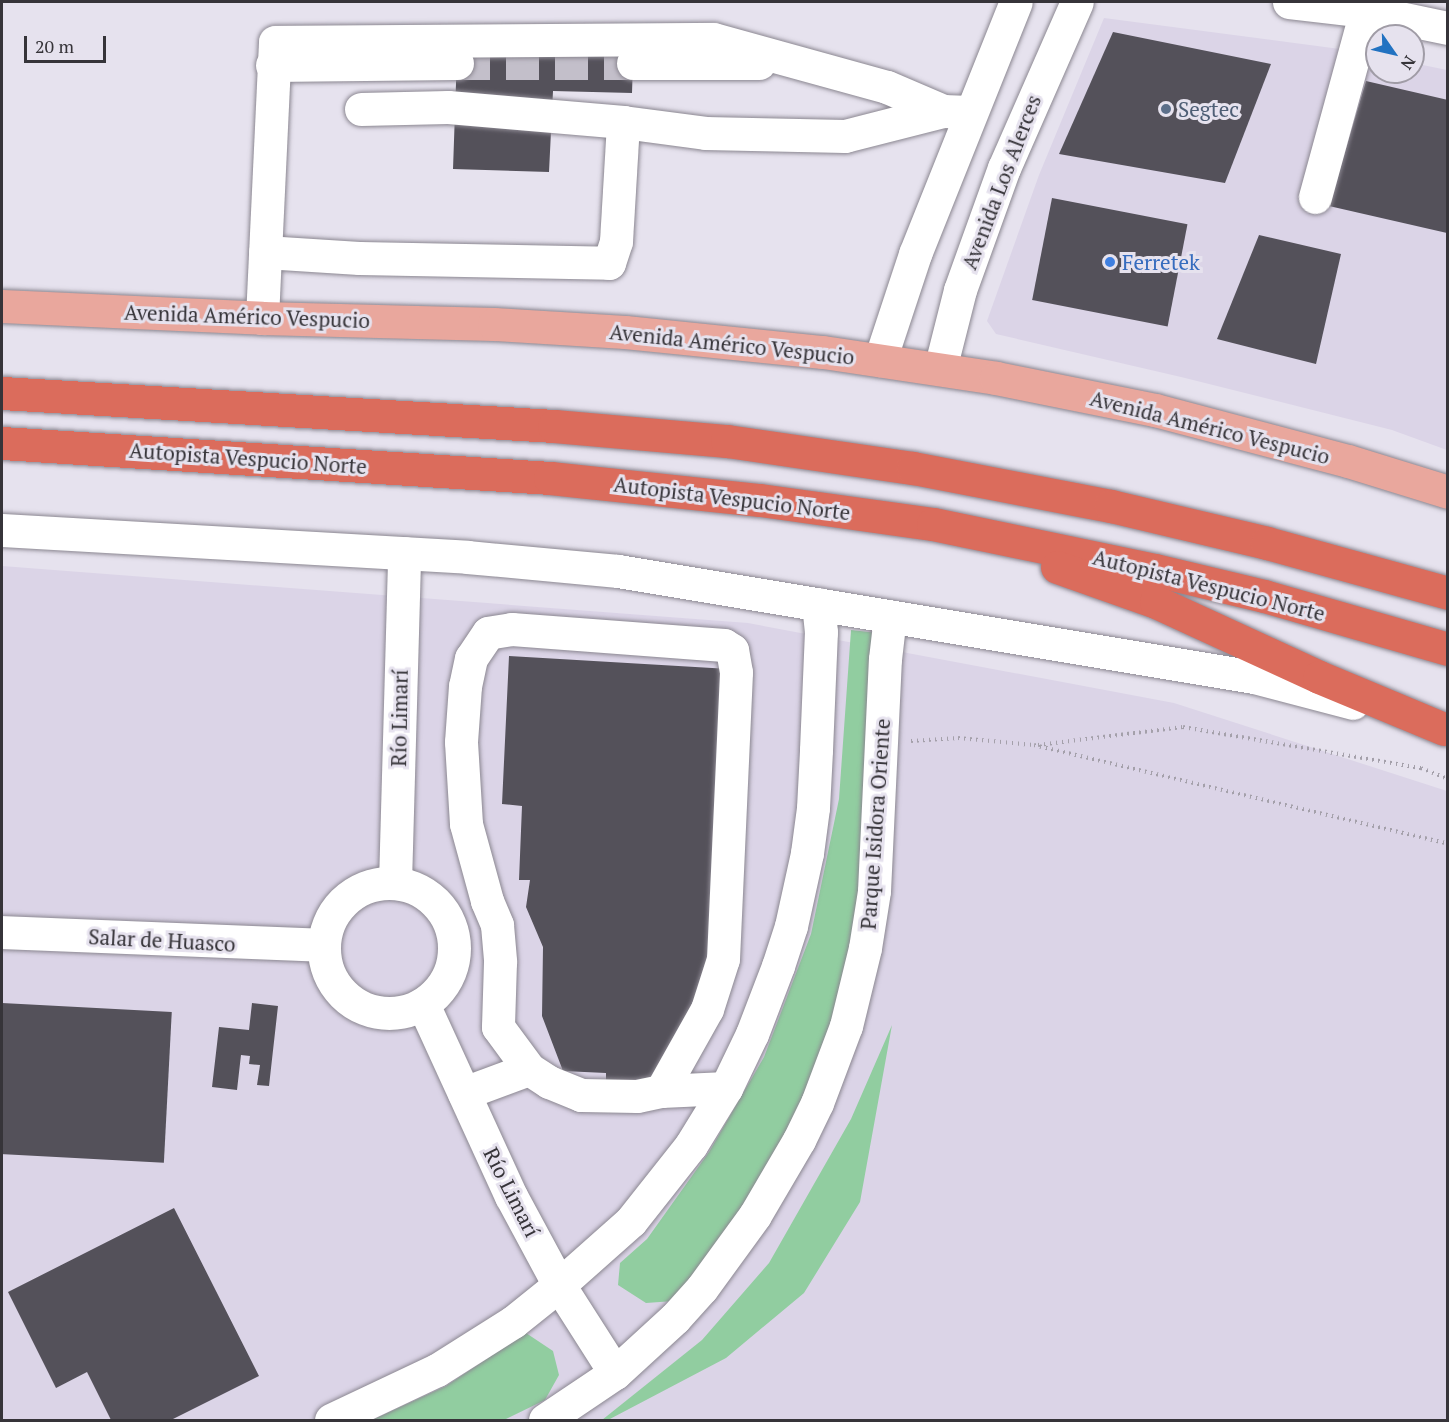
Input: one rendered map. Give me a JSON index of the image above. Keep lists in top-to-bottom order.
{
  "streets": {
    "highway": ["Autopista Vespucio Norte"],
    "main road": ["Avenida Américo Vespucio"],
    "street": [
      "Avenida Los Alerces",
      "Río Limarí",
      "Parque Isidora Oriente",
      "Salar de Huasco"
    ]
  },
  "crossings": [
    ["Avenida Los Alerces", "Avenida Américo Vespucio"],
    ["Río Limarí", "Parque Isidora Oriente"],
    ["Río Limarí", "Salar de Huasco"]
  ],
  "places": ["Segtec", "Ferretek"],
  "scale_bar": "20 m",
  "north": "bottom right"
}
